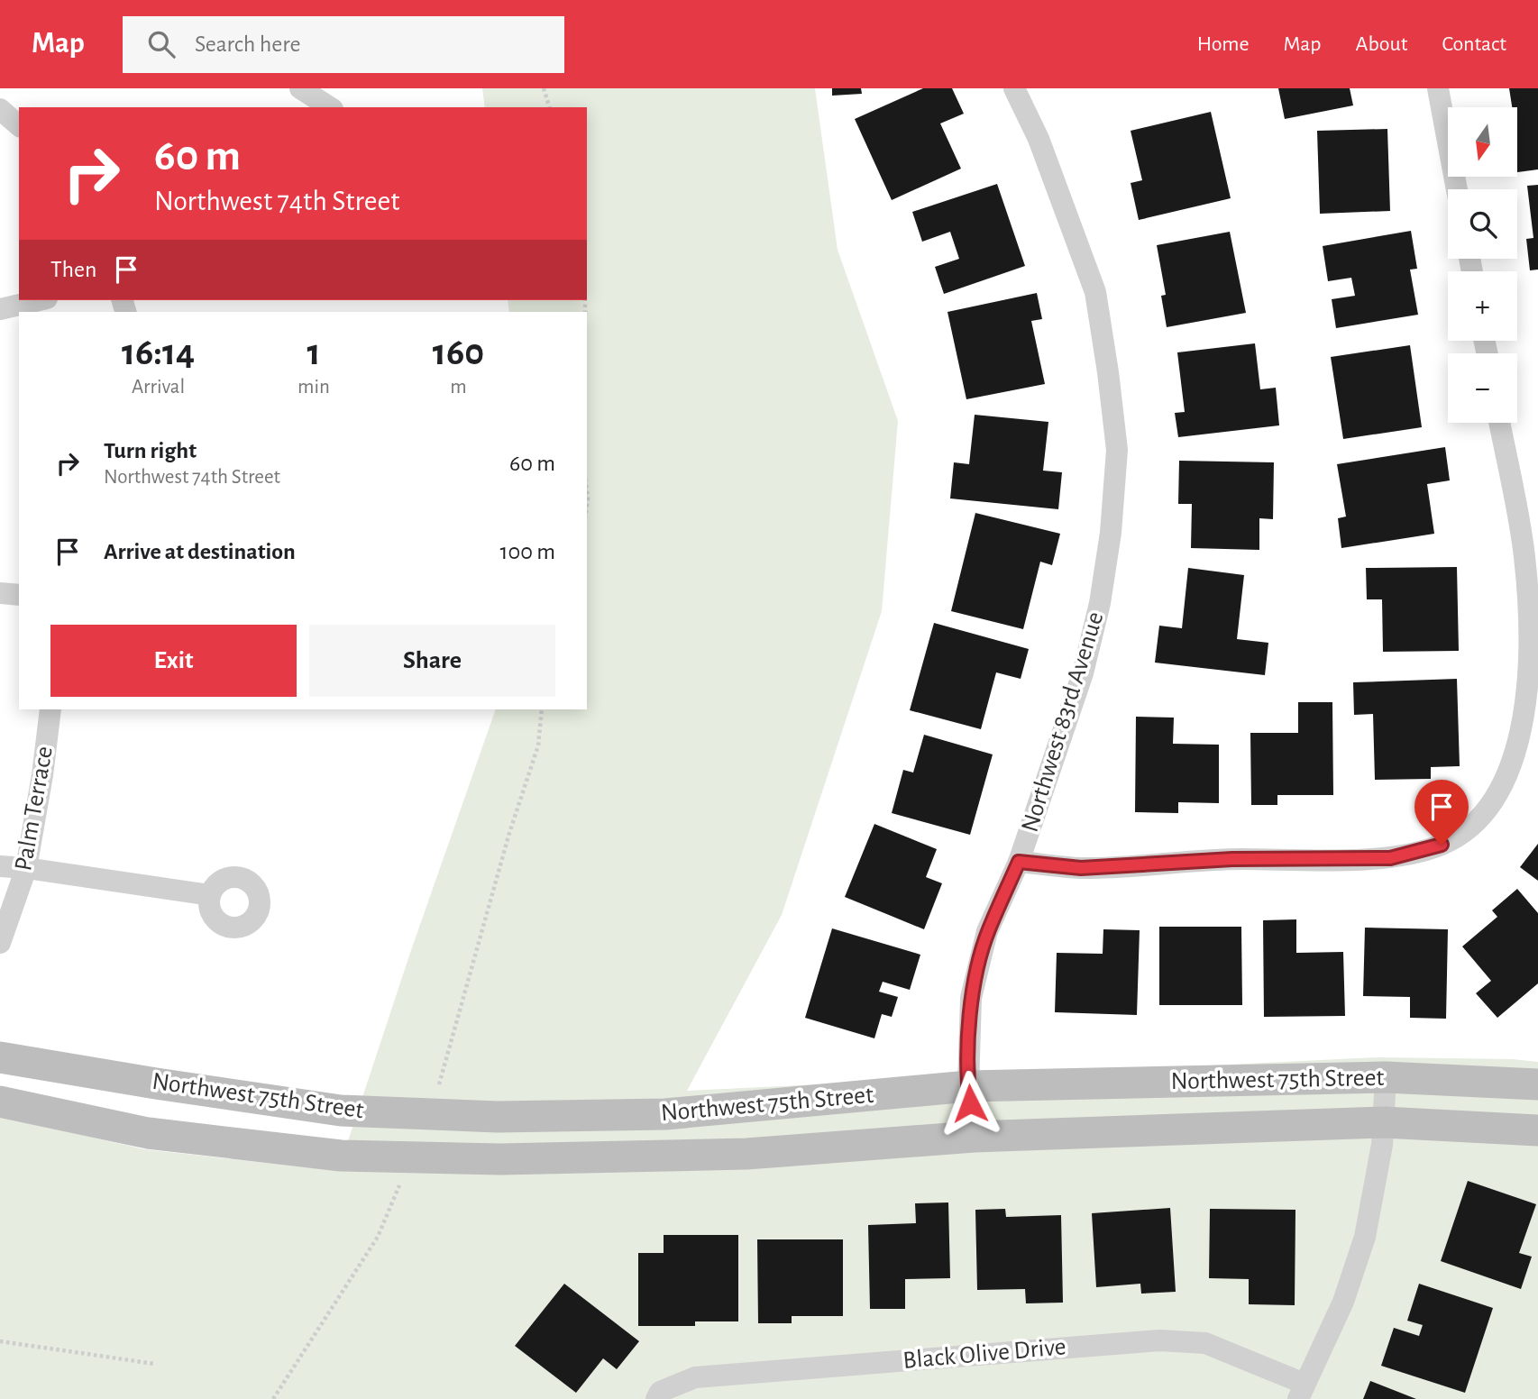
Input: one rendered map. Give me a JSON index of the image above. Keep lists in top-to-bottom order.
{
  "streets": {
    "street": [
      "Northwest 83rd Avenue",
      "Palm Terrace",
      "Northwest 75th Street",
      "Black Olive Drive"
    ]
  },
  "crossings": [
    ["Northwest 83rd Avenue", "Northwest 75th Street"]
  ],
  "north": "bottom",
  "page": {
    "header": "Map",
    "search": "Search here",
    "nav": [
      "Home",
      "Map",
      "About",
      "Contact"
    ],
    "map_buttons": ["+", "−"],
    "turn": ["60 m", "Northwest 74th Street"],
    "then": "Then",
    "eta": [
      "16:14",
      "Arrival",
      "1",
      "min",
      "160",
      "m"
    ],
    "list": [
      {
        "name": "Turn right",
        "note": "Northwest 74th Street",
        "value": "60 m"
      },
      {
        "name": "Arrive at destination",
        "value": "100 m"
      }
    ],
    "buttons": ["Exit", "Share"]
  }
}
